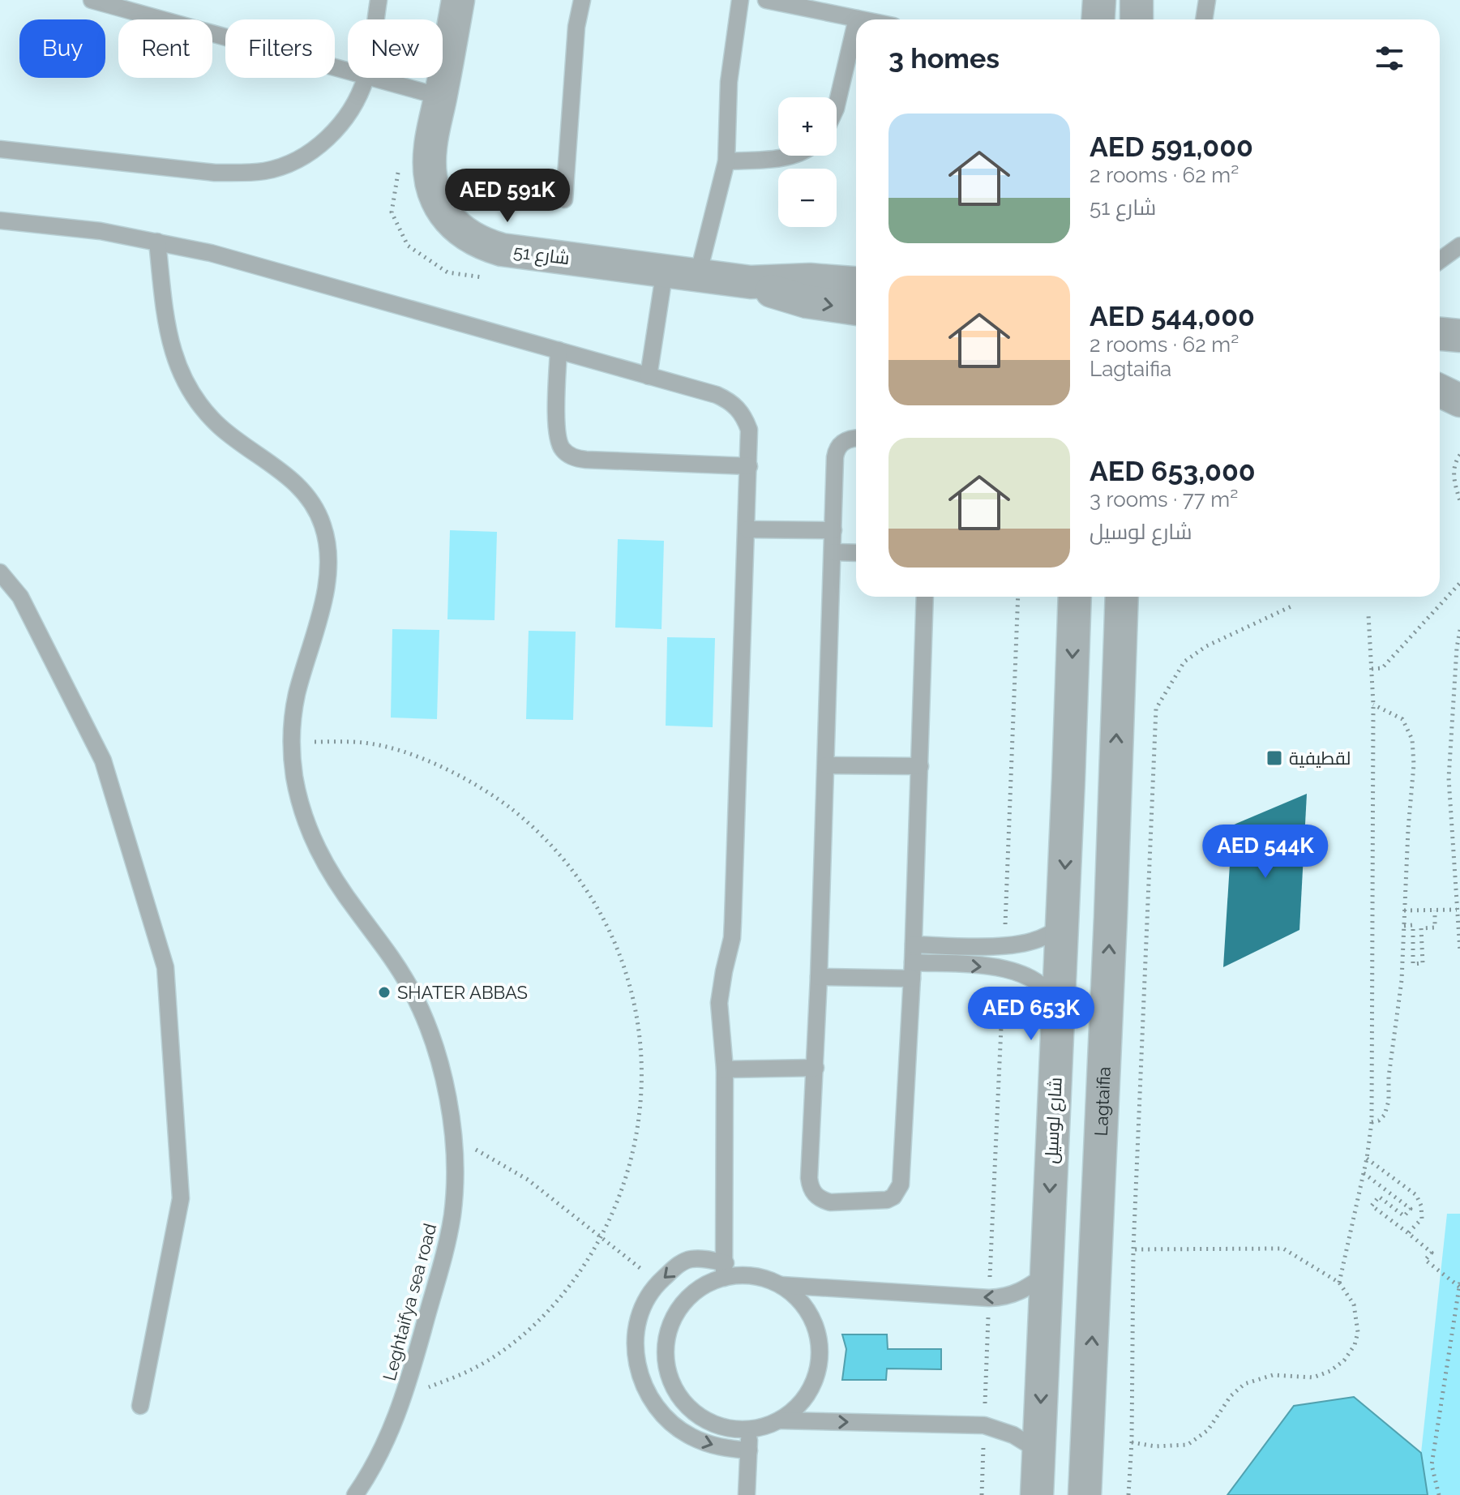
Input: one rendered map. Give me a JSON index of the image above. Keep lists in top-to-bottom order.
{
  "streets": {
    "street": ["شارع 51", "Lagtaifia", "شارع لوسيل"],
    "lane": ["Leghtaifya sea road"]
  },
  "one_way": ["Lagtaifia", "شارع لوسيل"],
  "places": {
    "transit": ["لقطيفية"],
    "other": ["SHATER ABBAS"]
  },
  "page": {
    "chip": [
      "Buy",
      "Rent",
      "Filters",
      "New"
    ],
    "heading": "3 homes",
    "map_buttons": ["+", "−"],
    "list": [
      {
        "name": "AED 591,000",
        "note": "2 rooms · 62 m² · شارع 51"
      },
      {
        "name": "AED 544,000",
        "note": "2 rooms · 62 m² · Lagtaifia"
      },
      {
        "name": "AED 653,000",
        "note": "3 rooms · 77 m² · شارع لوسيل"
      }
    ],
    "price": ["AED 591K", "AED 544K", "AED 653K"]
  }
}
